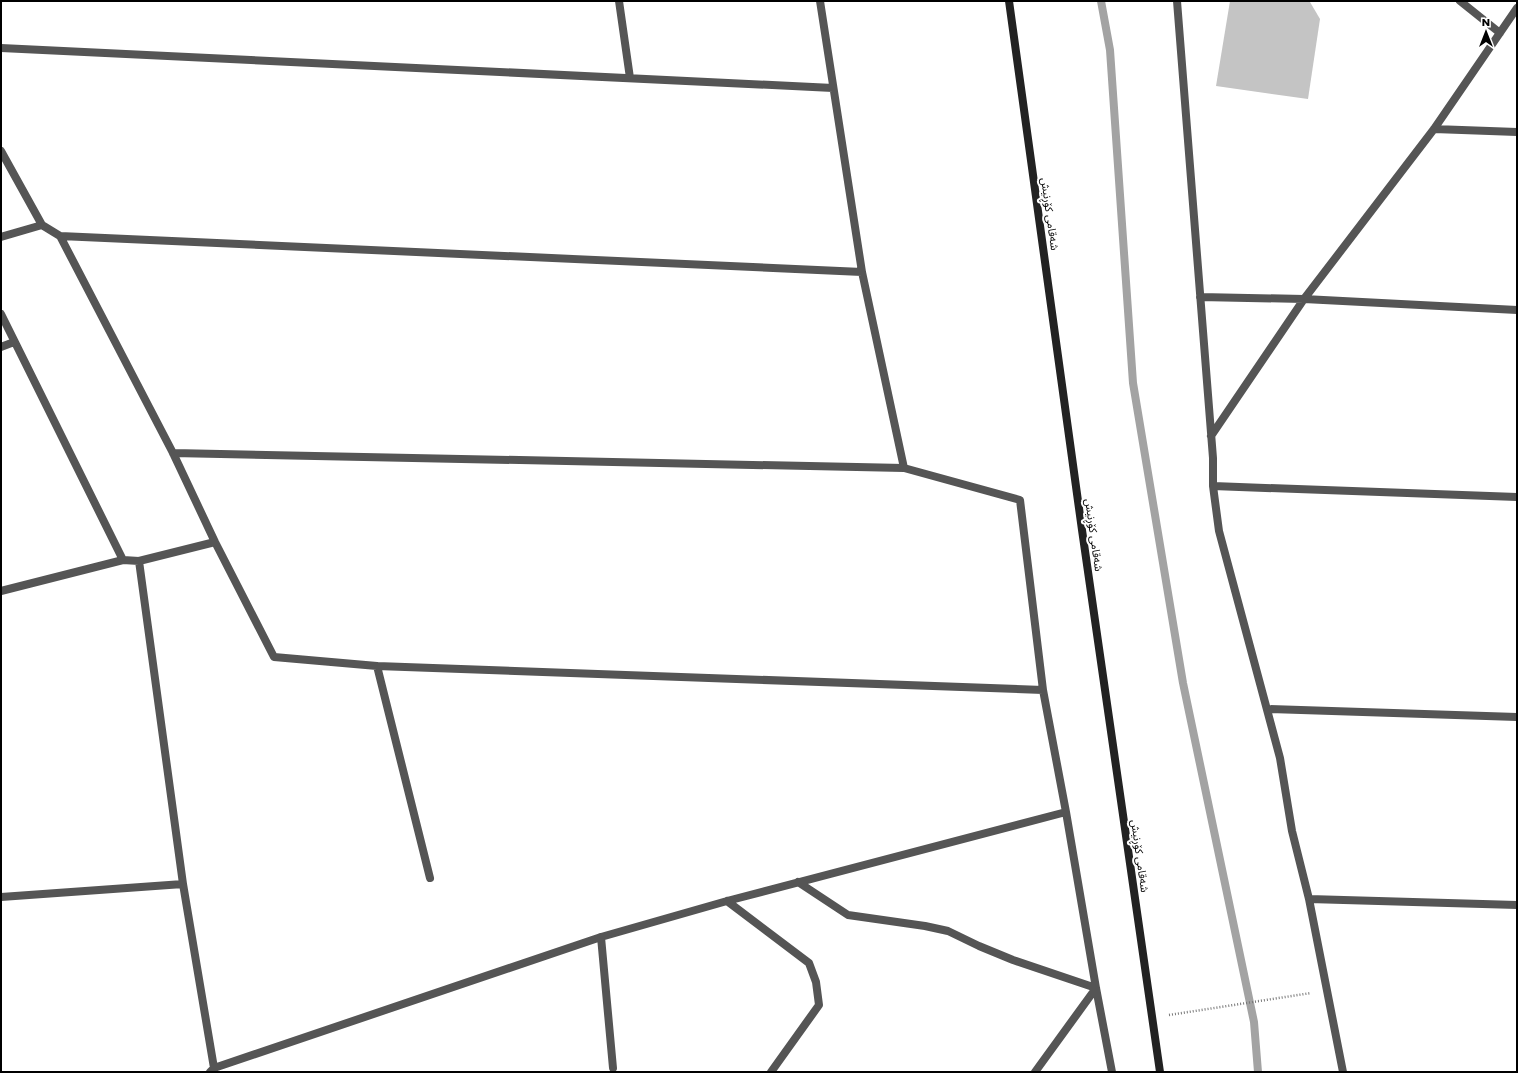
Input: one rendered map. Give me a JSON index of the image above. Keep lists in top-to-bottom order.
{
  "streets": {
    "main road": ["شەقامی کۆڕنیش"]
  },
  "north": "top"
}
